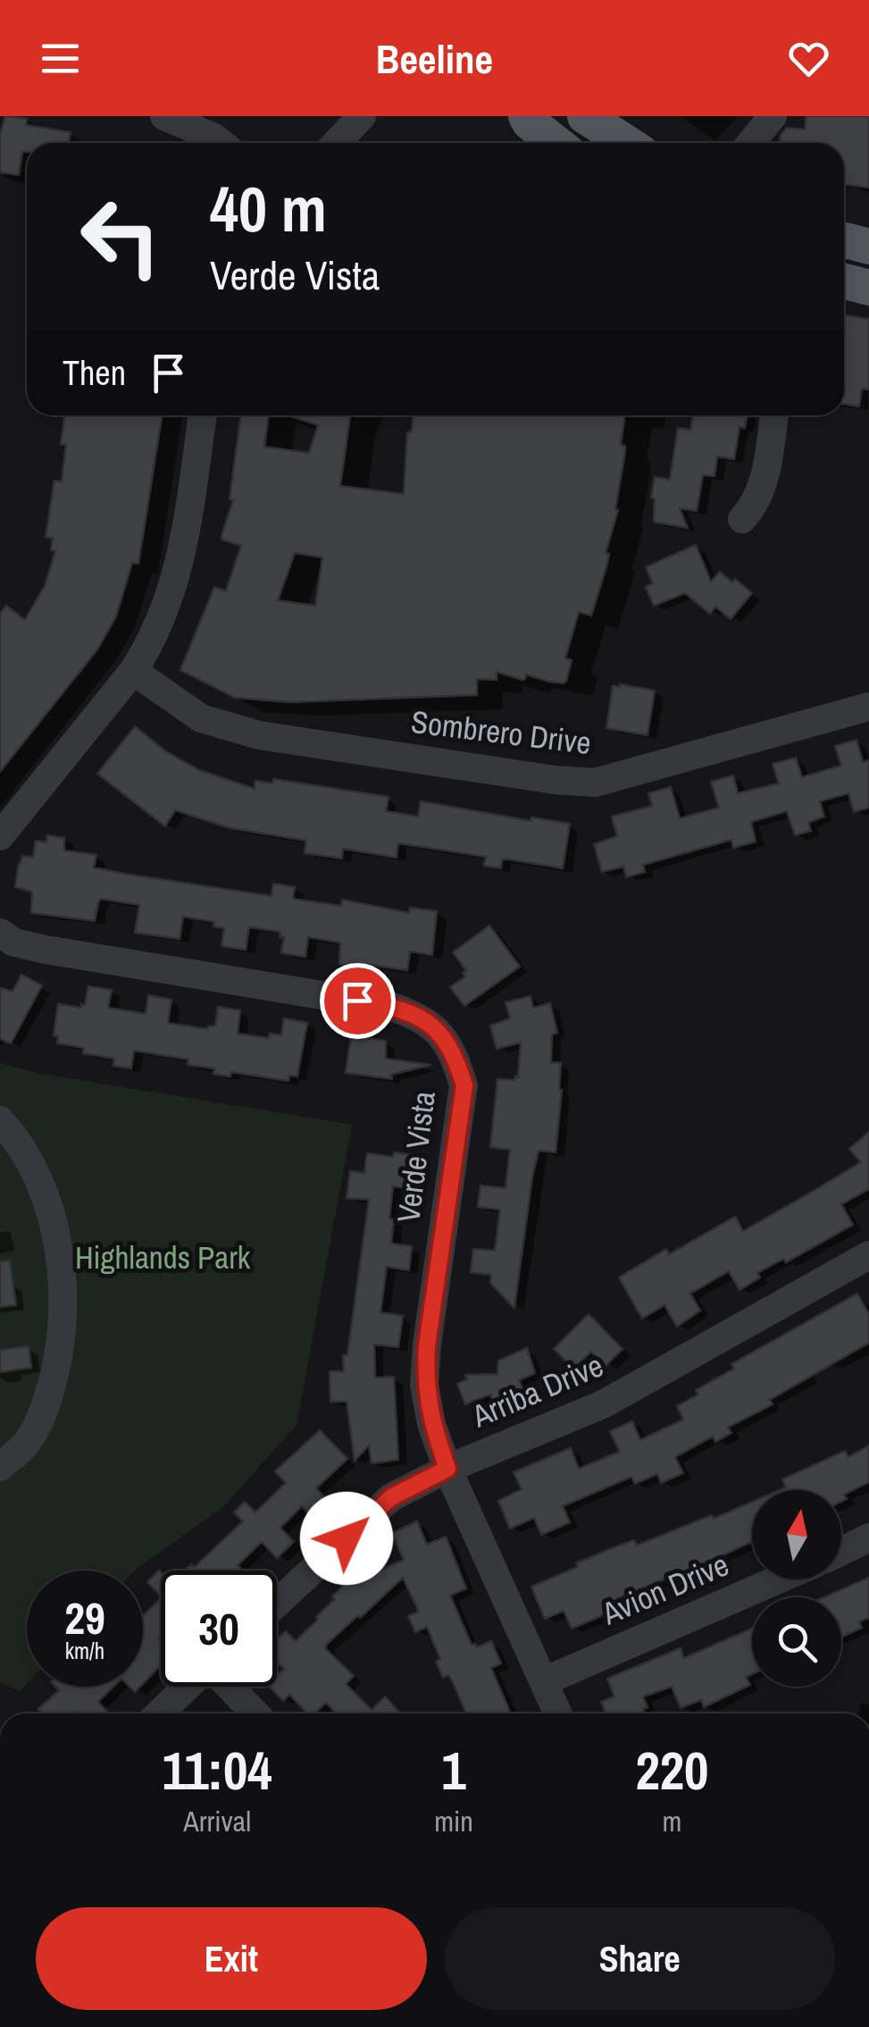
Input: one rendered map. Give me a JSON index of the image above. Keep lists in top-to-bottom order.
{
  "streets": {
    "street": [
      "Sombrero Drive",
      "Verde Vista",
      "Arriba Drive",
      "Avion Drive"
    ]
  },
  "crossings": [
    ["Verde Vista", "Arriba Drive"],
    ["Verde Vista", "Avion Drive"]
  ],
  "parks": ["Highlands Park"],
  "north": "top",
  "page": {
    "header": "Beeline",
    "turn": ["40 m", "Verde Vista"],
    "then": "Then",
    "speed": "29 km/h",
    "limit": "30",
    "eta": [
      "11:04",
      "Arrival",
      "1",
      "min",
      "220",
      "m"
    ],
    "buttons": ["Exit", "Share"]
  }
}
